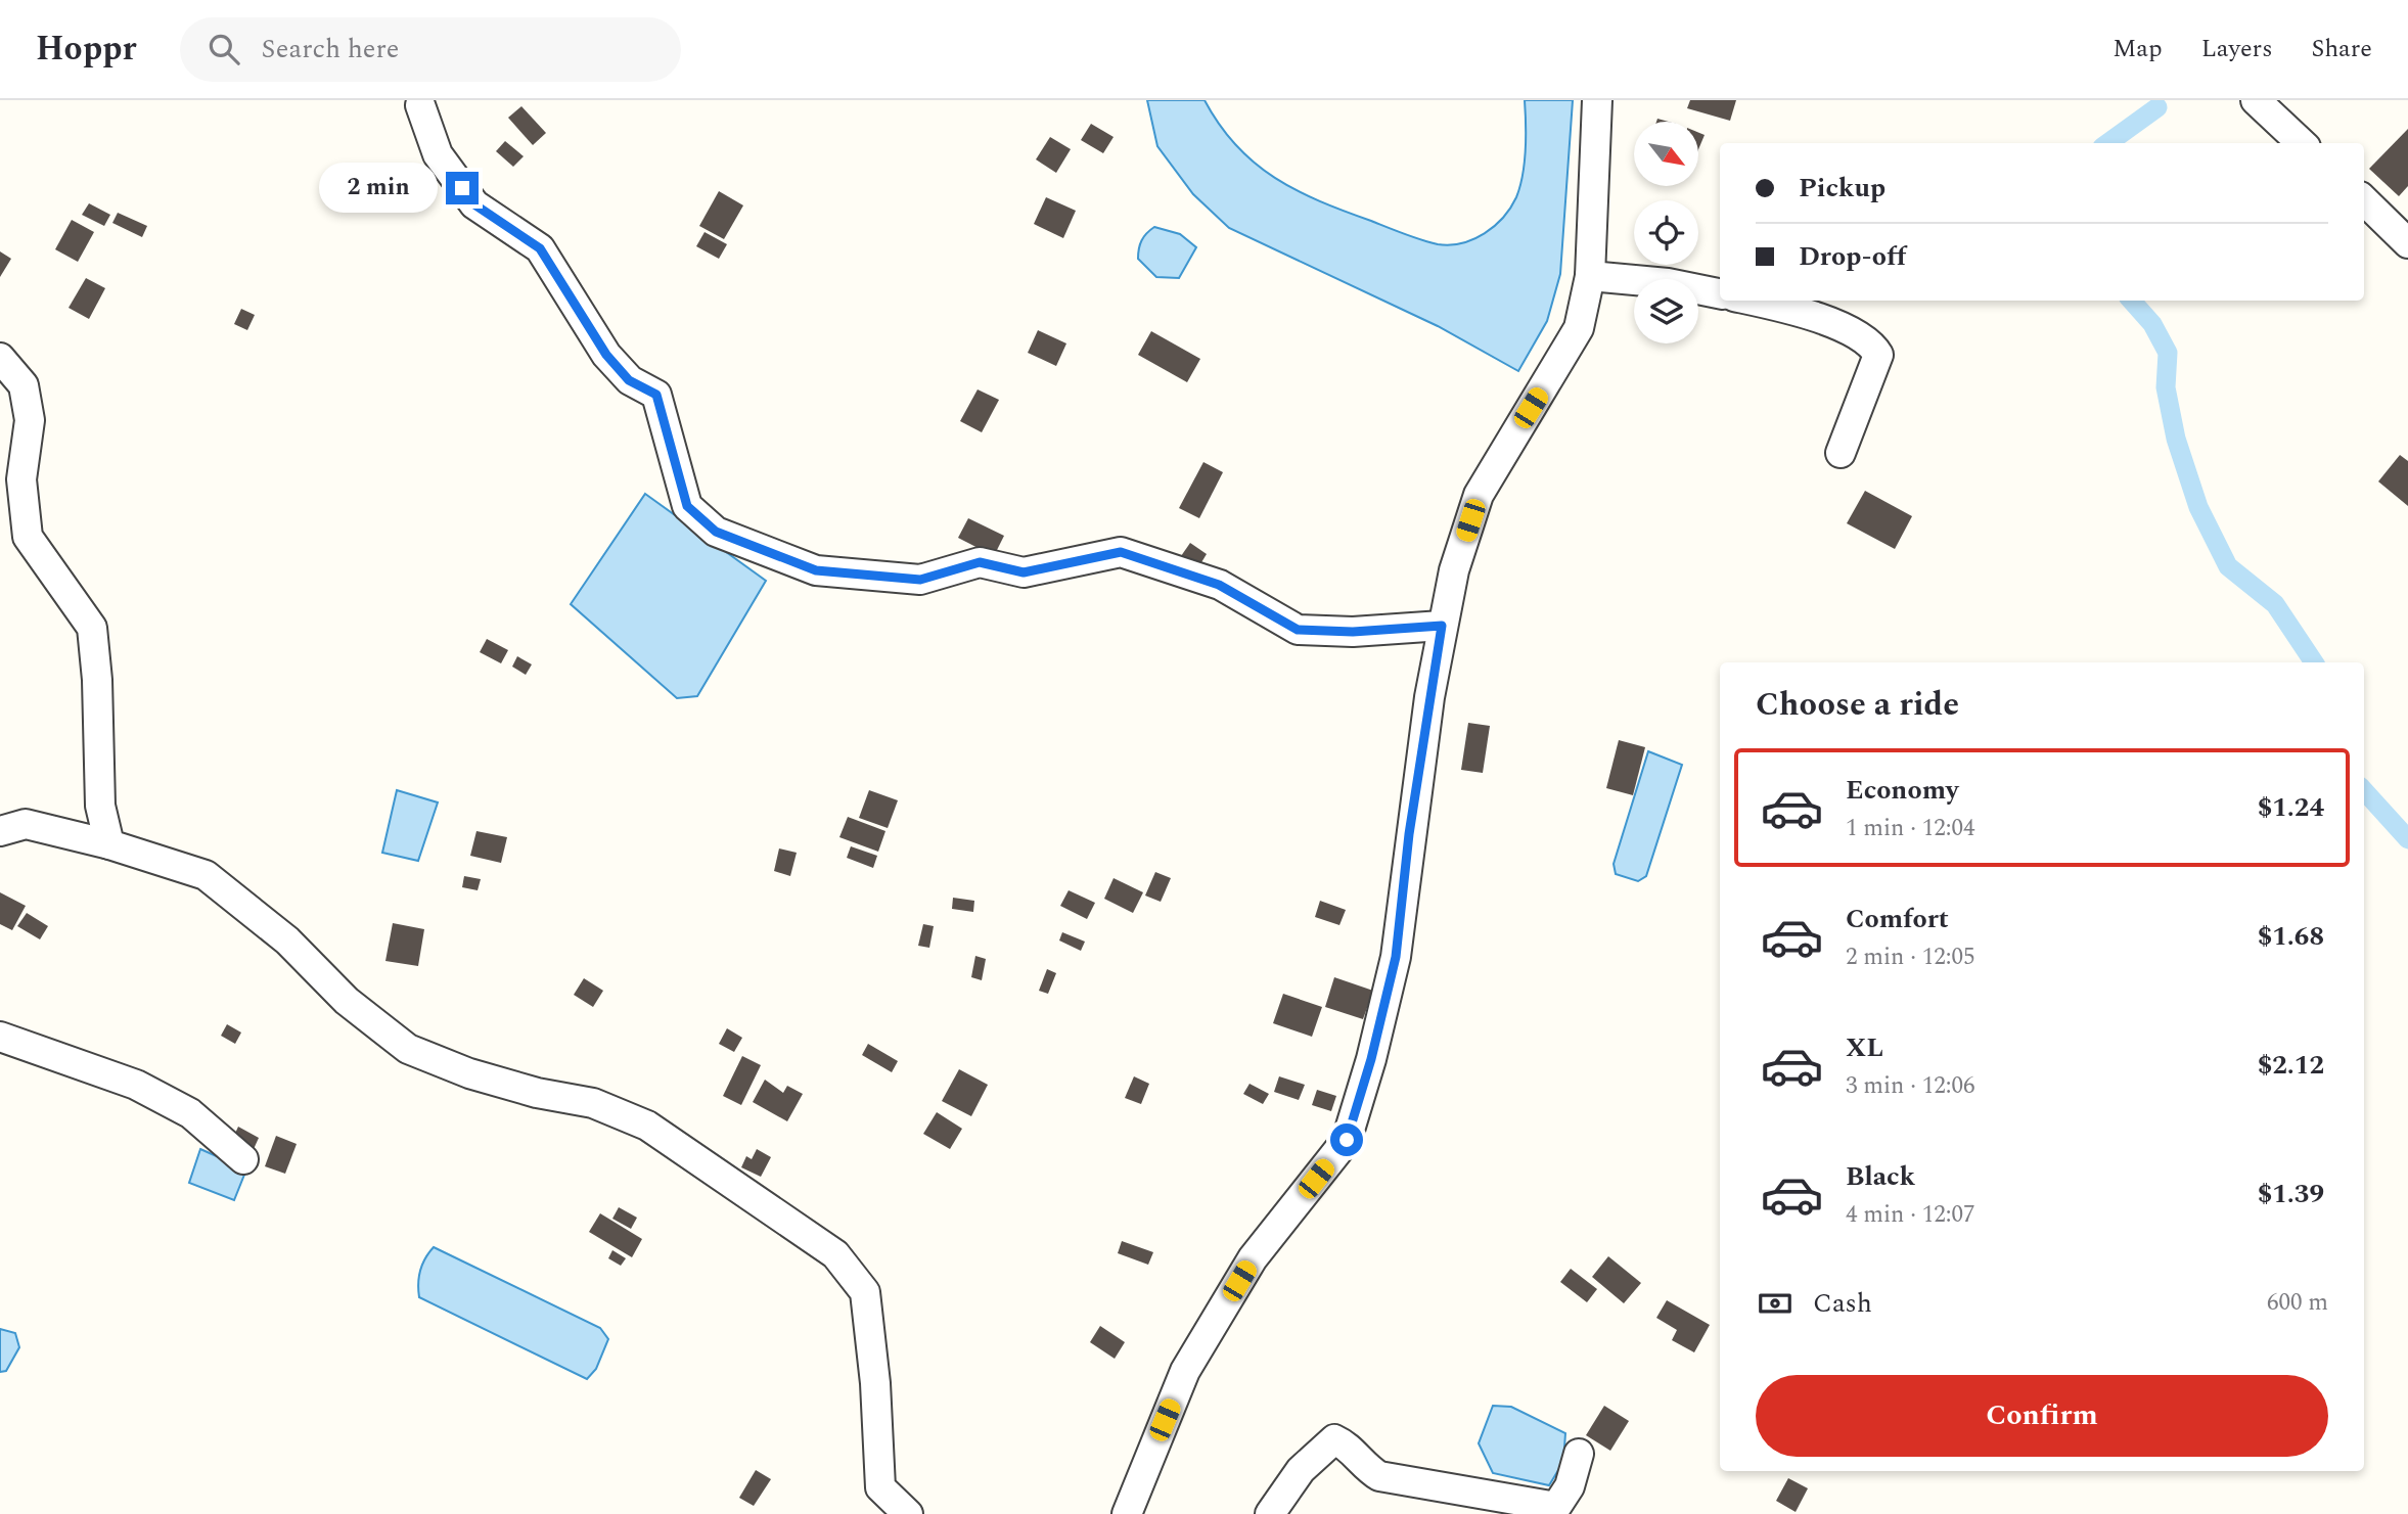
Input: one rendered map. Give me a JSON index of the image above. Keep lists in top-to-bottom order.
{
  "north": "bottom right",
  "page": {
    "header": "Hoppr",
    "search": "Search here",
    "nav": ["Map", "Layers", "Share"],
    "banner": ["Pickup", "Drop-off"],
    "bubble": "2 min",
    "heading": "Choose a ride",
    "list": [
      {
        "name": "Economy",
        "note": "1 min · 12:04",
        "value": "$1.24"
      },
      {
        "name": "Comfort",
        "note": "2 min · 12:05",
        "value": "$1.68"
      },
      {
        "name": "XL",
        "note": "3 min · 12:06",
        "value": "$2.12"
      },
      {
        "name": "Black",
        "note": "4 min · 12:07",
        "value": "$1.39"
      }
    ],
    "pay": ["Cash", "600 m"],
    "buttons": "Confirm"
  }
}
